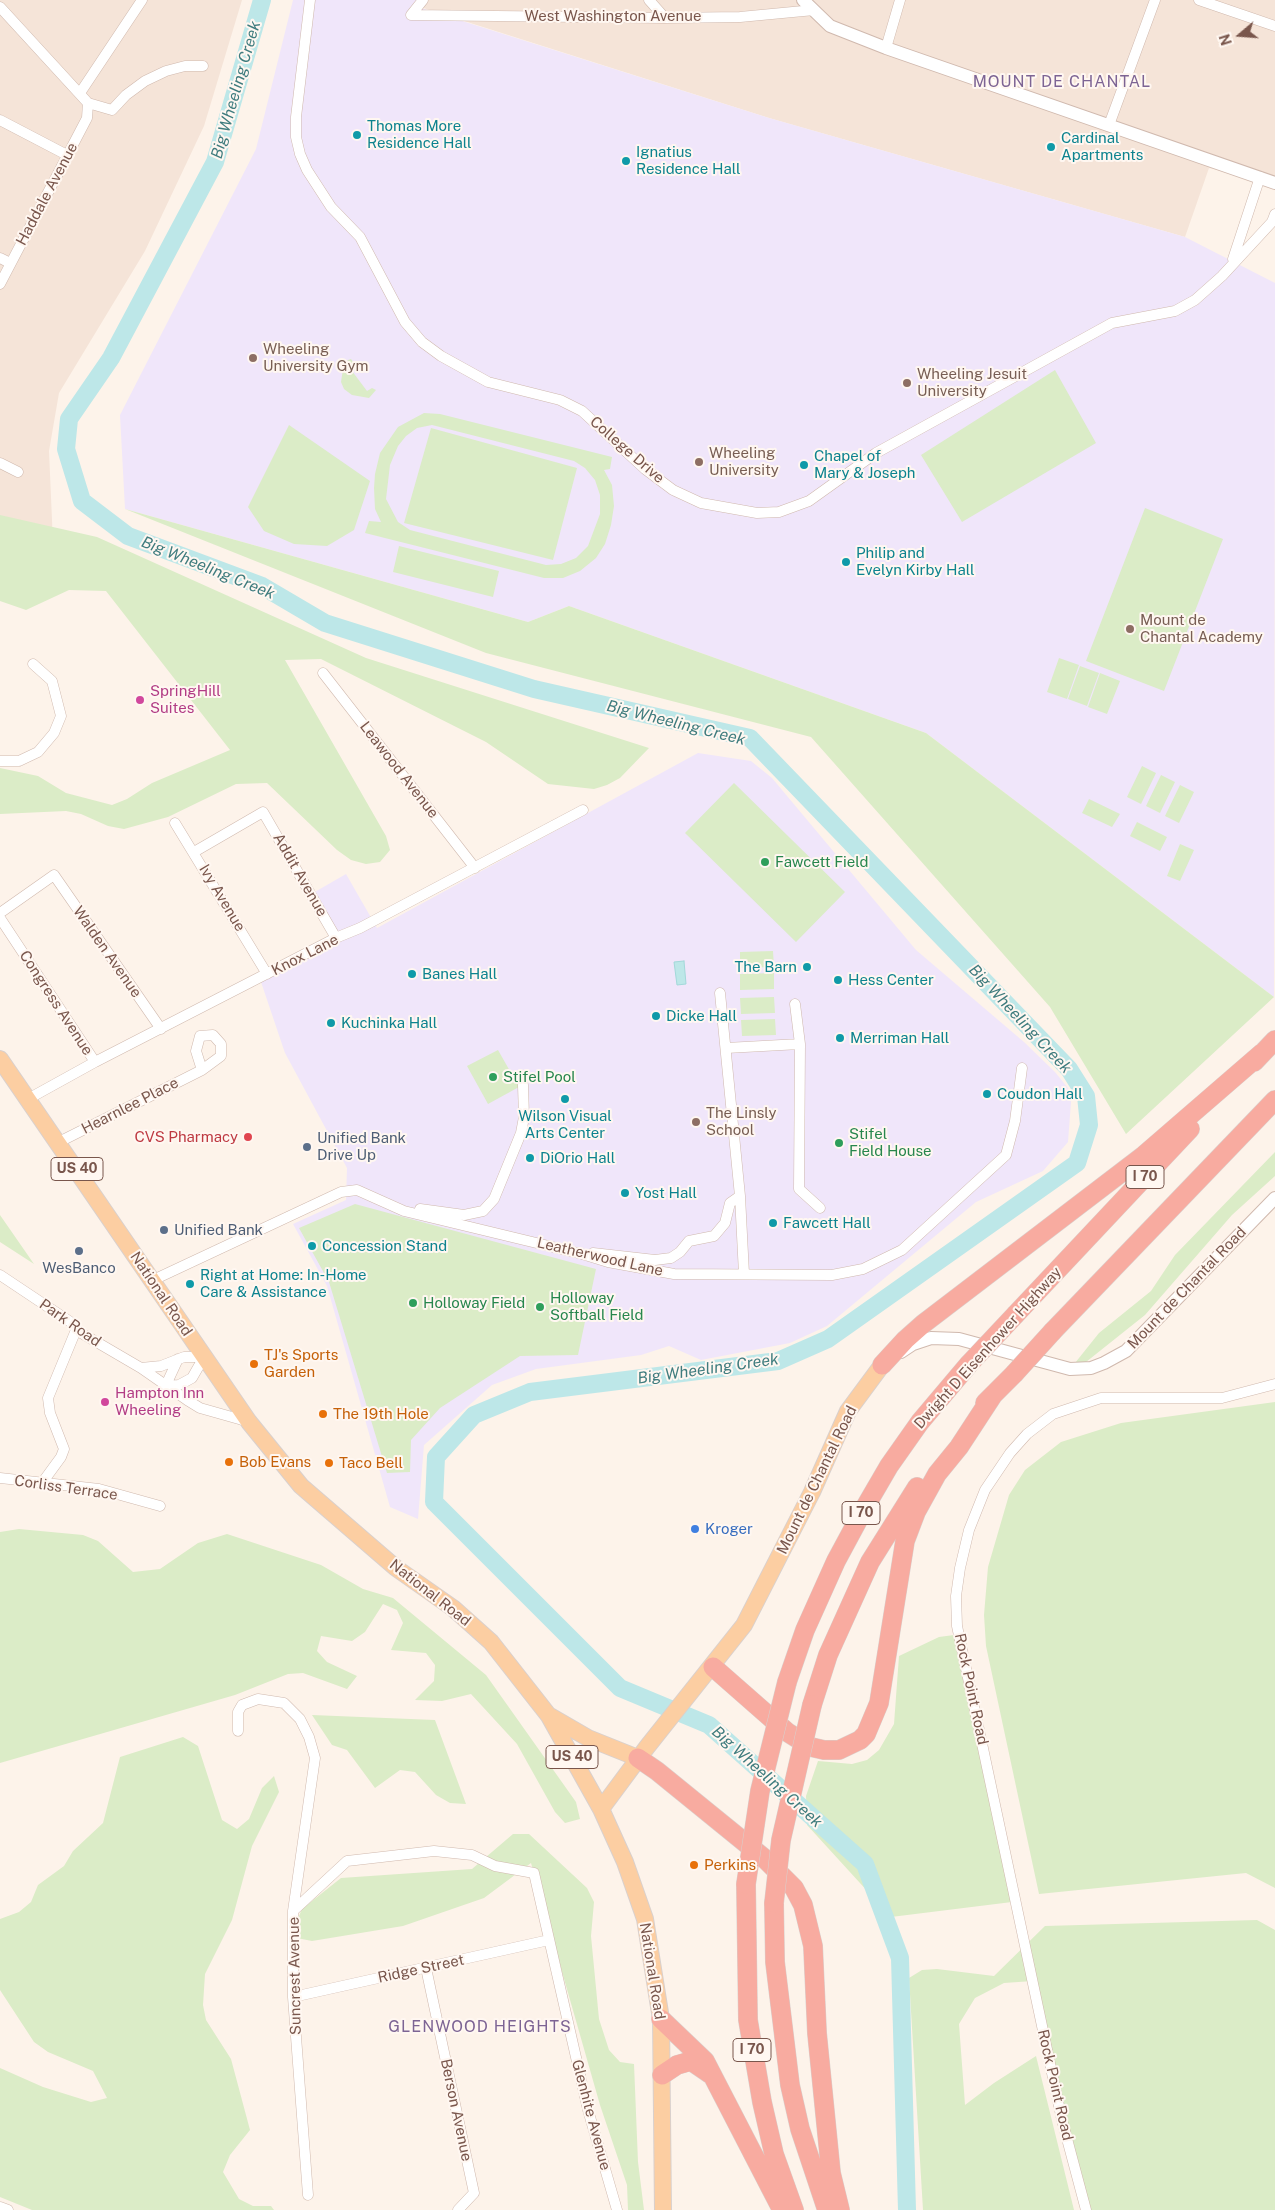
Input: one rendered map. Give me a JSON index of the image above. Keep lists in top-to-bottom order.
{
  "streets": {
    "highway": ["I 70", "Dwight D Eisenhower Highway"],
    "main road": ["US 40", "Mount de Chantal Road", "National Road"],
    "street": [
      "West Washington Avenue",
      "Haddale Avenue",
      "College Drive",
      "Leawood Avenue",
      "Addit Avenue",
      "Ivy Avenue",
      "Walden Avenue",
      "Knox Lane",
      "Congress Avenue",
      "Hearnlee Place",
      "Leatherwood Lane",
      "Park Road",
      "Corliss Terrace",
      "Rock Point Road",
      "Ridge Street",
      "Suncrest Avenue",
      "Berson Avenue",
      "Glenhite Avenue"
    ]
  },
  "crossings": [
    ["Leawood Avenue", "Knox Lane"],
    ["Addit Avenue", "Ivy Avenue"],
    ["Addit Avenue", "Knox Lane"],
    ["Ivy Avenue", "Knox Lane"],
    ["Walden Avenue", "Knox Lane"],
    ["Knox Lane", "Congress Avenue"],
    ["Knox Lane", "National Road"],
    ["Hearnlee Place", "National Road"],
    ["Leatherwood Lane", "National Road"],
    ["Mount de Chantal Road", "National Road"],
    ["National Road", "Park Road"],
    ["Ridge Street", "Suncrest Avenue"],
    ["Ridge Street", "Berson Avenue"],
    ["Ridge Street", "Glenhite Avenue"],
    ["Suncrest Avenue", "Glenhite Avenue"]
  ],
  "districts": ["MOUNT DE CHANTAL", "GLENWOOD HEIGHTS"],
  "water": ["Big Wheeling Creek"],
  "places": [
    "Thomas More Residence Hall",
    "Cardinal Apartments",
    "Ignatius Residence Hall",
    "Wheeling University Gym",
    "Wheeling Jesuit University",
    "Wheeling University",
    "Chapel of Mary & Joseph",
    "Philip and Evelyn Kirby Hall",
    "Mount de Chantal Academy",
    "SpringHill Suites",
    "Fawcett Field",
    "The Barn",
    "Banes Hall",
    "Hess Center",
    "Dicke Hall",
    "Kuchinka Hall",
    "Merriman Hall",
    "Stifel Pool",
    "Coudon Hall",
    "Wilson Visual Arts Center",
    "The Linsly School",
    "CVS Pharmacy",
    "Stifel Field House",
    "Unified Bank Drive Up",
    "DiOrio Hall",
    "Yost Hall",
    "Fawcett Hall",
    "Unified Bank",
    "Concession Stand",
    "WesBanco",
    "Right at Home: In-Home Care & Assistance",
    "Holloway Field",
    "Holloway Softball Field",
    "TJ's Sports Garden",
    "Hampton Inn Wheeling",
    "The 19th Hole",
    "Bob Evans",
    "Taco Bell",
    "Kroger",
    "Perkins"
  ],
  "north": "left"
}
